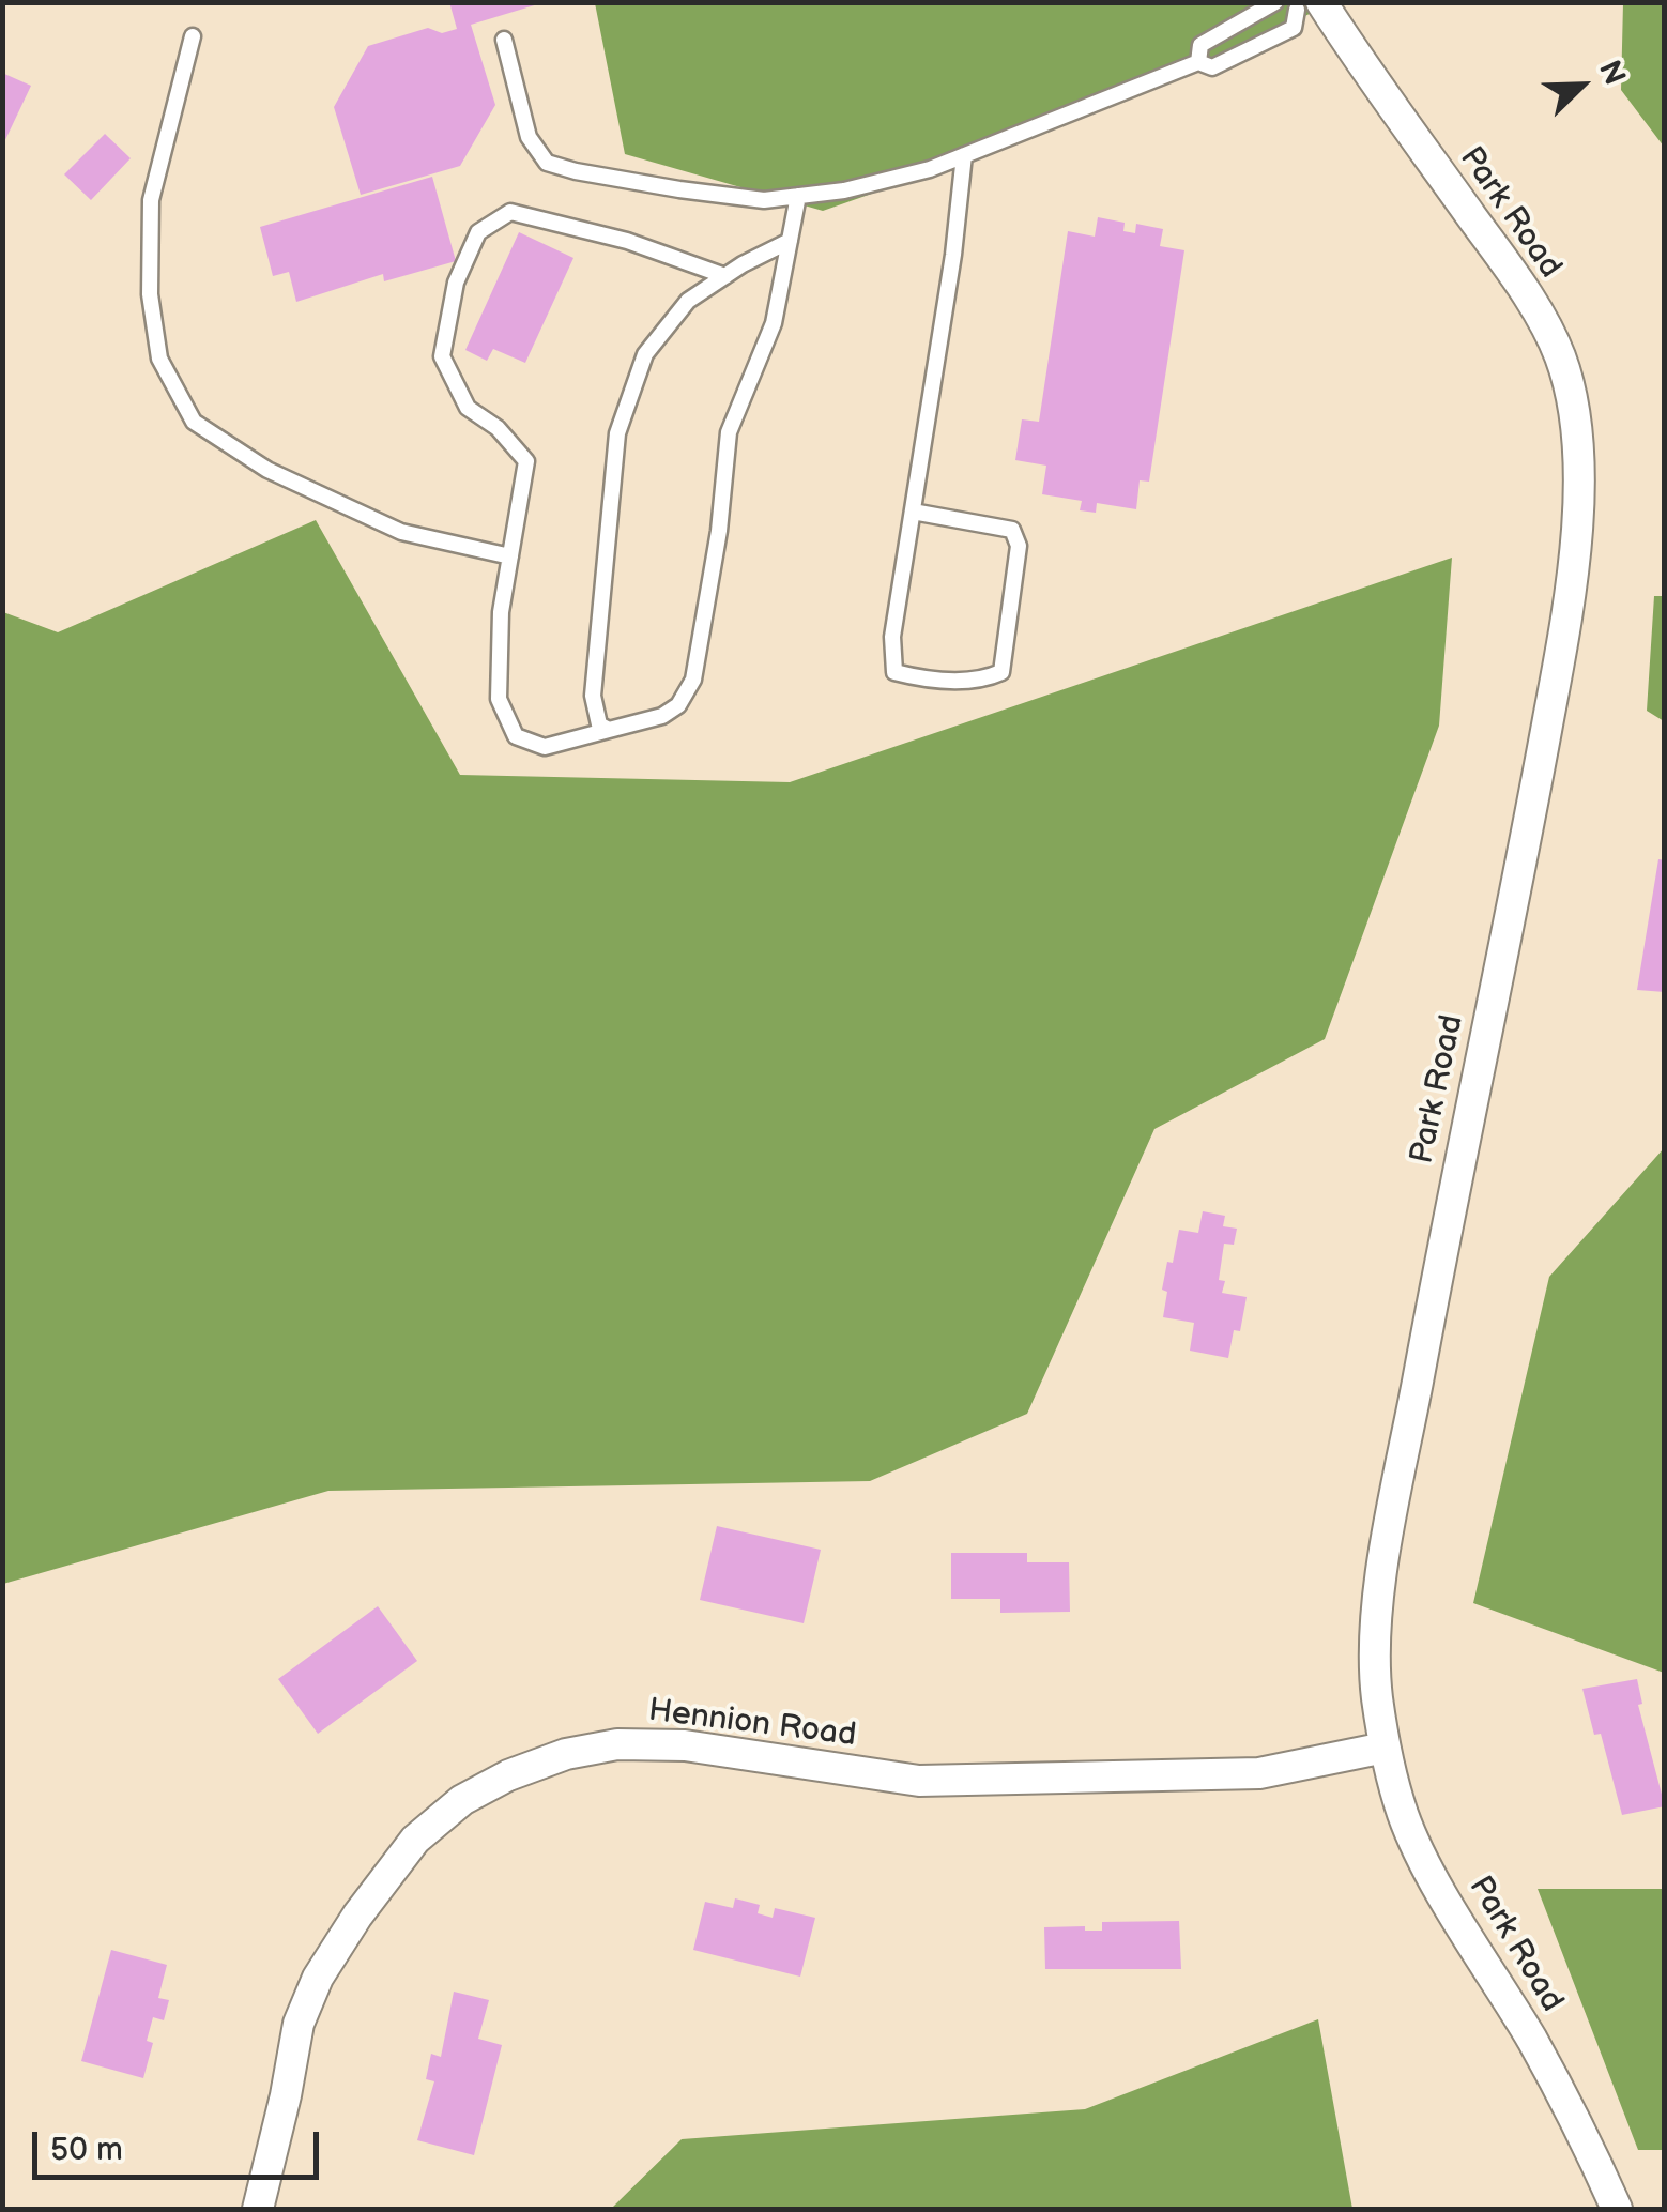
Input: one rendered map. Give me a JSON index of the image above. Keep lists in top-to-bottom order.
{
  "streets": {
    "street": ["Park Road", "Hennion Road"]
  },
  "crossings": [
    ["Park Road", "Hennion Road"]
  ],
  "scale_bar": "50 m",
  "north": "top right"
}
